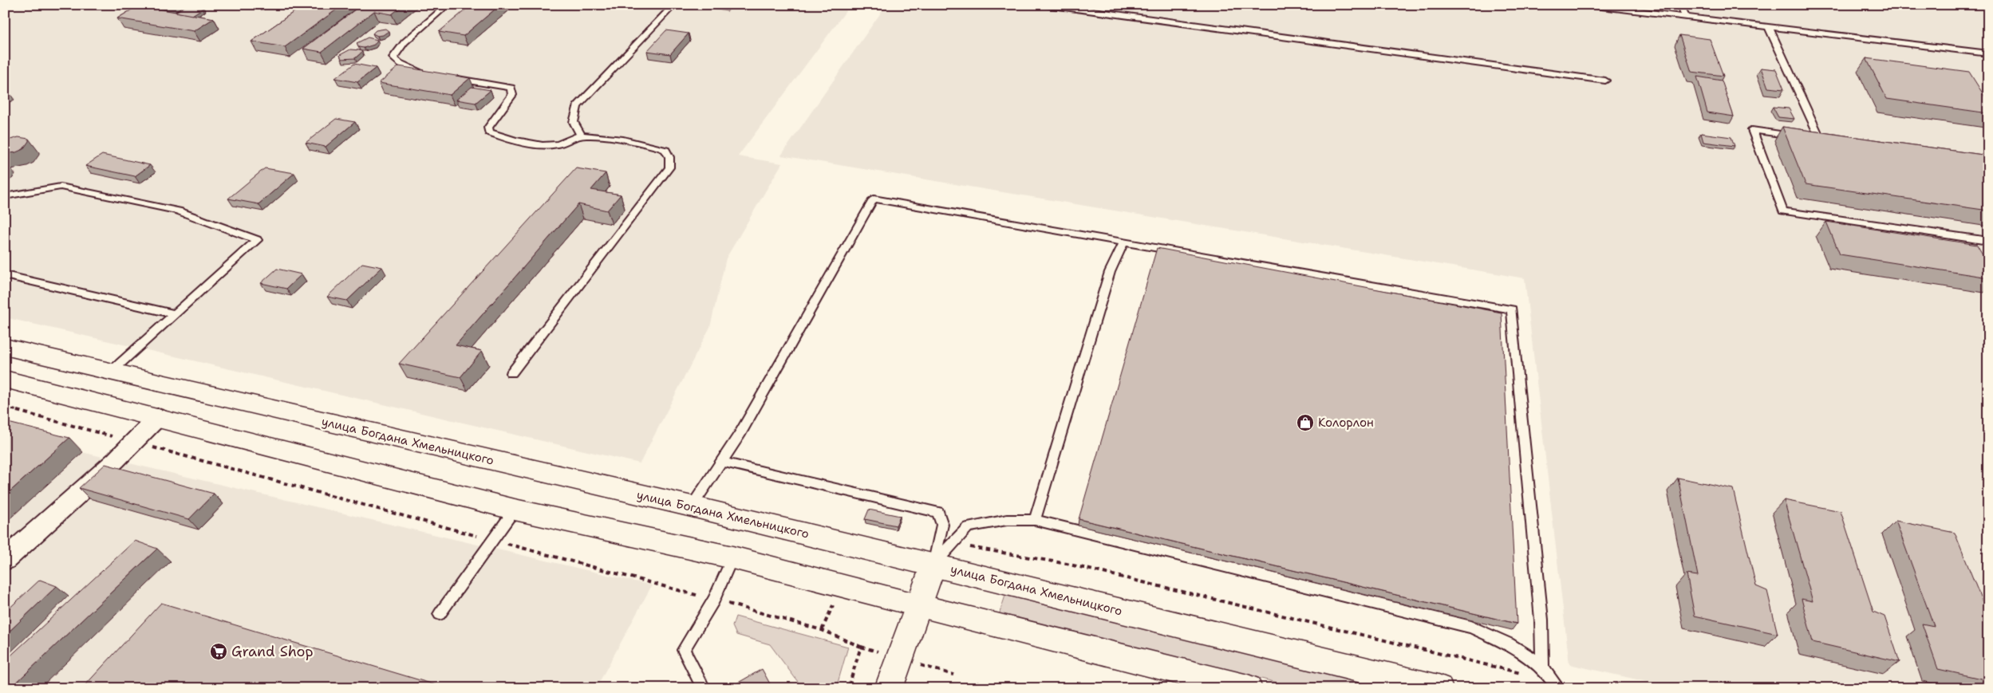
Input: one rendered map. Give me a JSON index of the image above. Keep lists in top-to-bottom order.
{
  "streets": {
    "main road": ["улица Богдана Хмельницкого"]
  },
  "places": {
    "shop": ["Колорлон"],
    "supermarket": ["Grand Shop"]
  }
}
